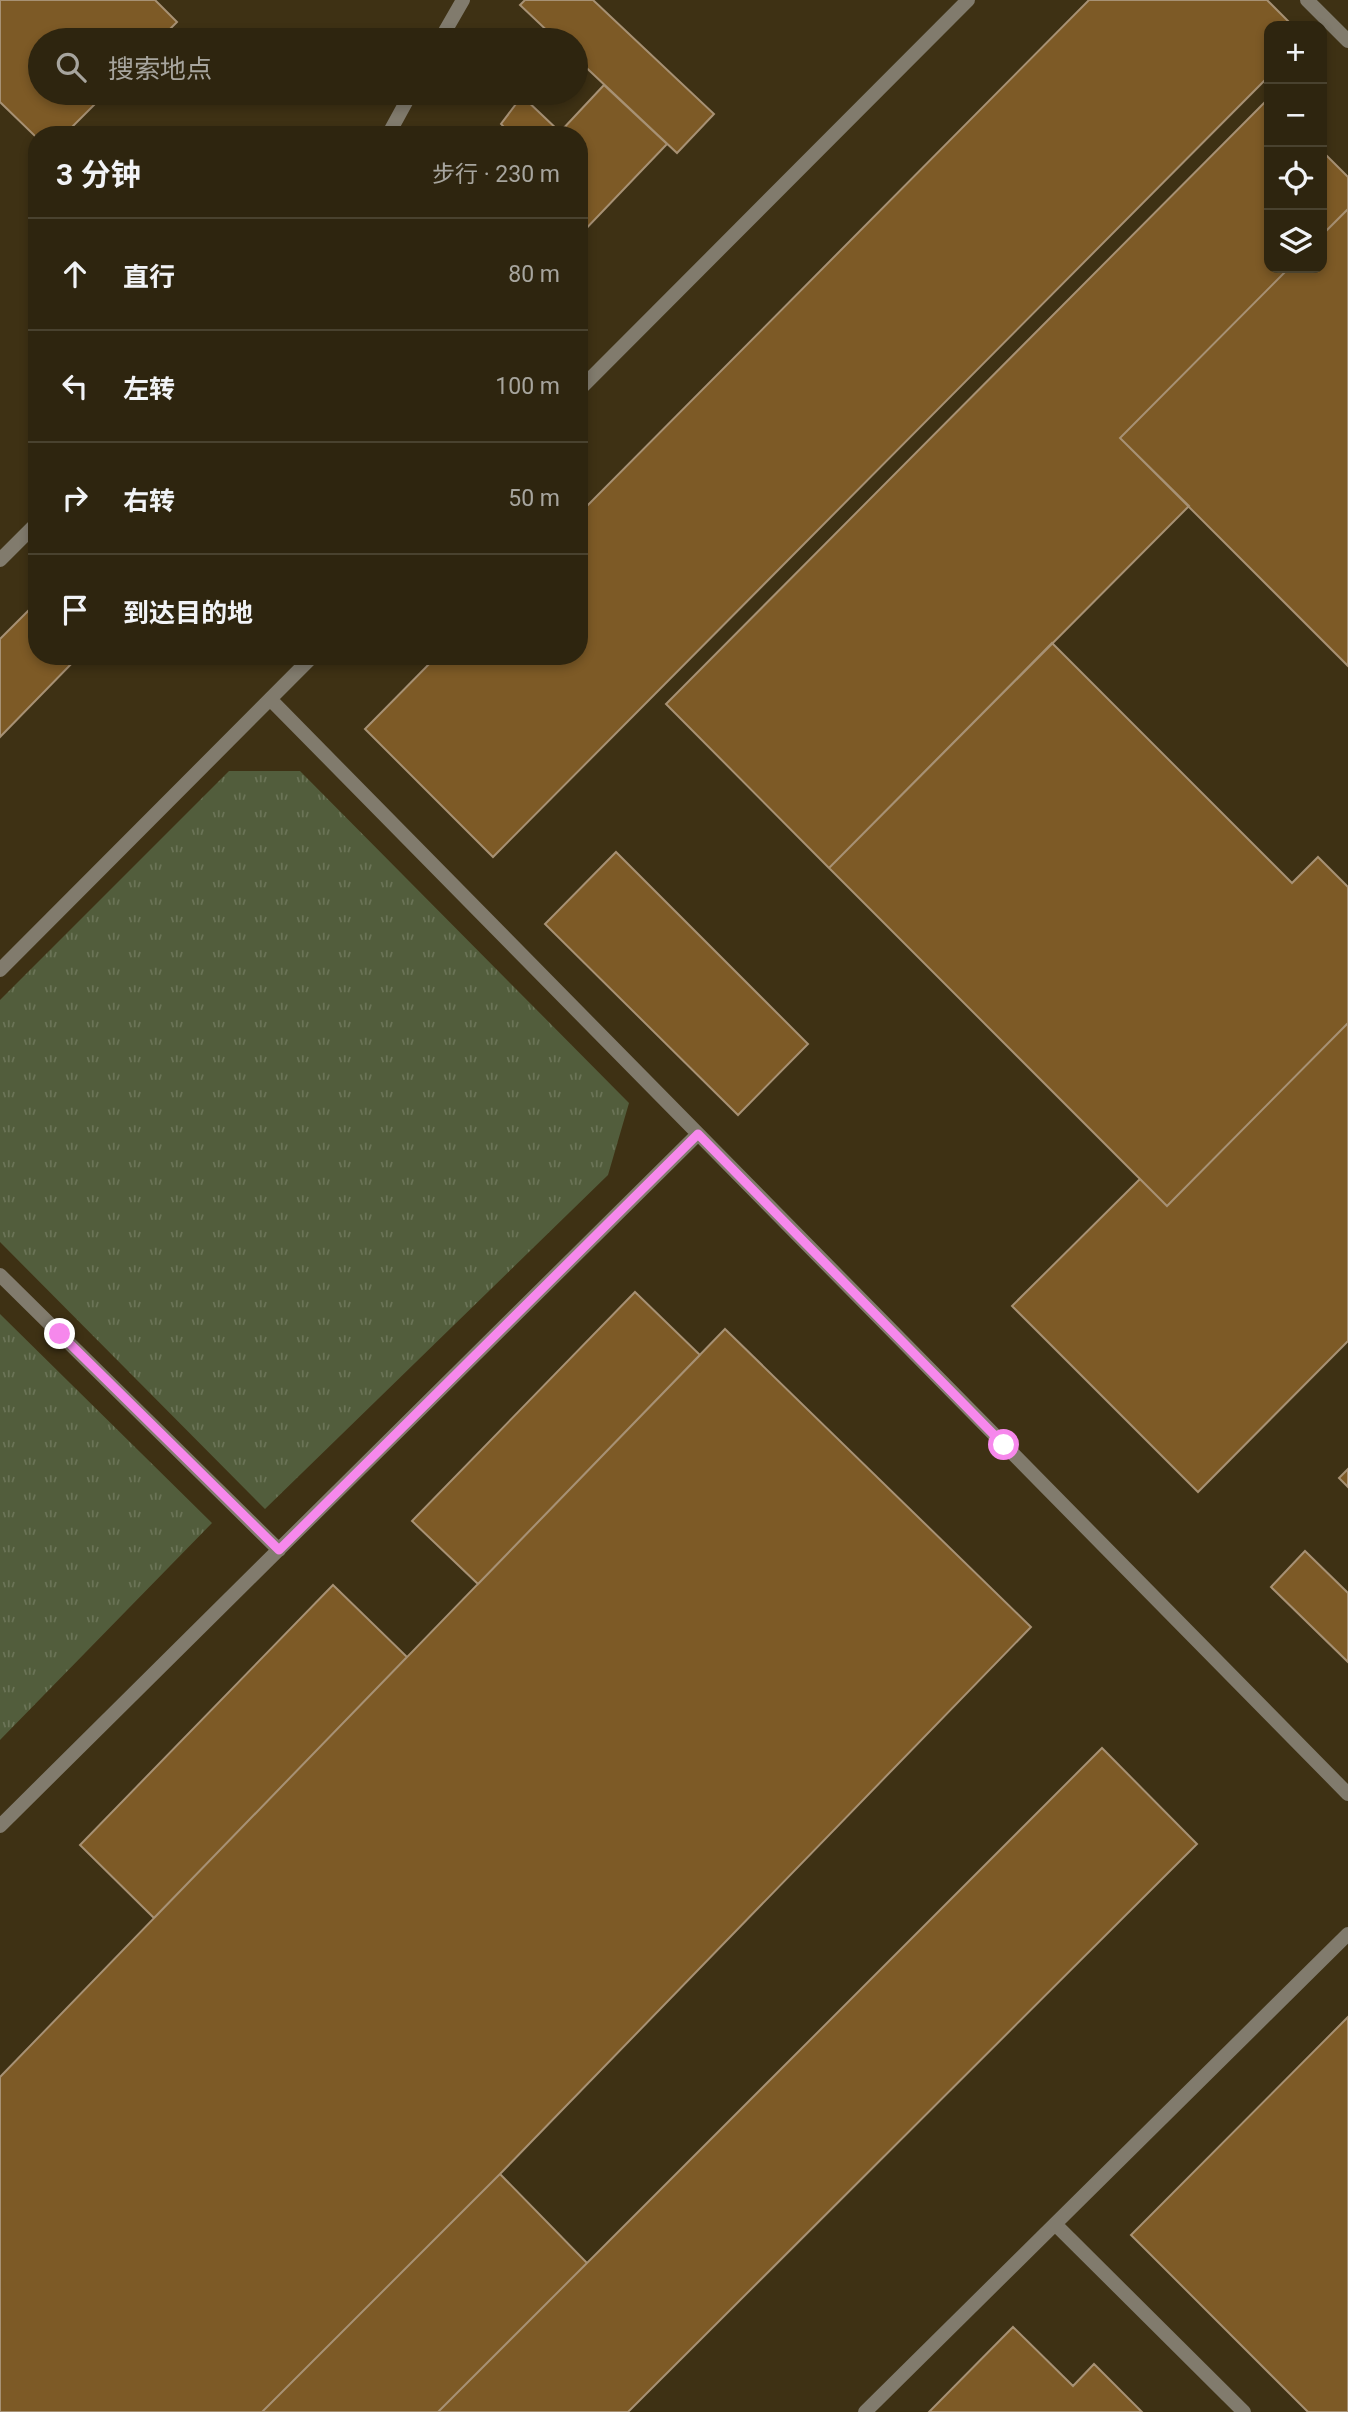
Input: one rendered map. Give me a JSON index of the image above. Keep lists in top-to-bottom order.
{
  "page": {
    "map_buttons": ["+", "−"],
    "search": "搜索地点",
    "heading": ["3 分钟", "步行 · 230 m"],
    "list": [
      ["直行", "80 m"],
      ["左转", "100 m"],
      ["右转", "50 m"],
      "到达目的地"
    ]
  }
}
